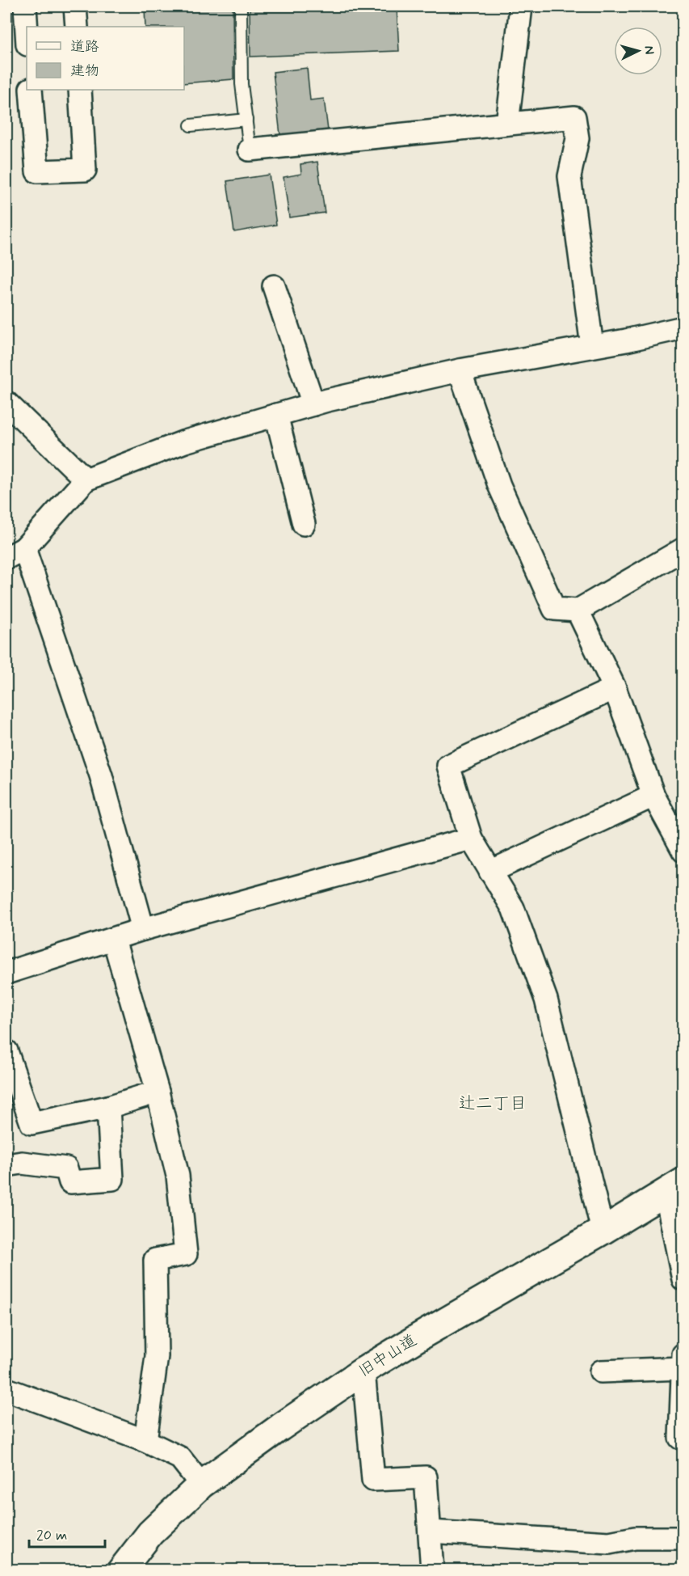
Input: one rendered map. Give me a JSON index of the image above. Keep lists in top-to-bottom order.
{
  "streets": {
    "street": ["旧中山道"]
  },
  "districts": ["辻二丁目"],
  "legend": ["道路", "建物"],
  "scale_bar": "20 m",
  "north": "right"
}
